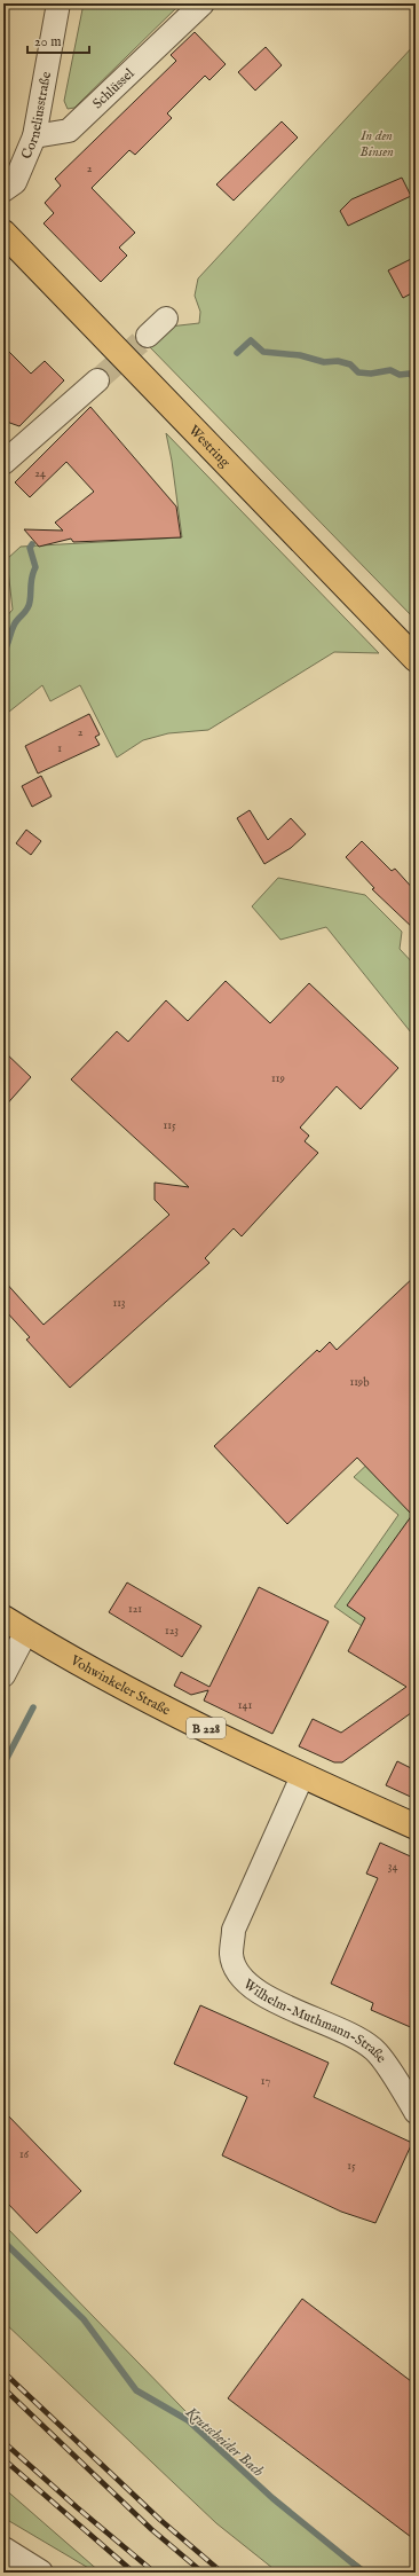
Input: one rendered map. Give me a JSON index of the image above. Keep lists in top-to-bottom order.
{
  "streets": {
    "main road": ["Westring", "Vohwinkeler Straße", "B 228"],
    "street": ["Schlüssel", "Corneliusstraße", "Wilhelm-Muthmann-Straße"]
  },
  "crossings": [
    ["Schlüssel", "Corneliusstraße"],
    ["Vohwinkeler Straße", "Wilhelm-Muthmann-Straße"]
  ],
  "water": ["Krutscheider Bach"],
  "parks": ["In den Binsen"],
  "house_numbers": [
    "2",
    "24",
    "2",
    "1",
    "119",
    "115",
    "113",
    "119b",
    "121",
    "123",
    "141",
    "34",
    "17",
    "16",
    "15"
  ],
  "scale_bar": "20 m"
}
